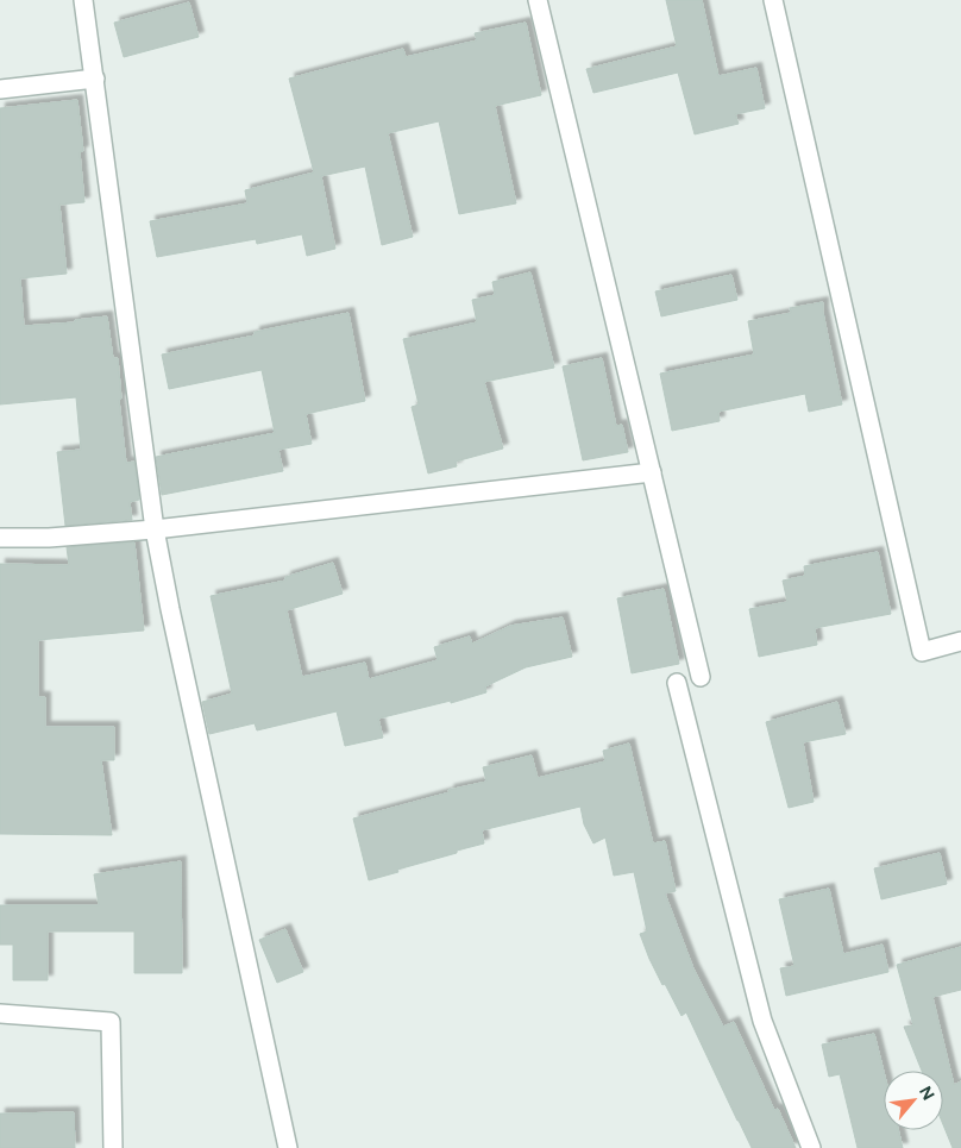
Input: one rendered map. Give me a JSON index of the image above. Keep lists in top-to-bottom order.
{
  "north": "top right"
}
